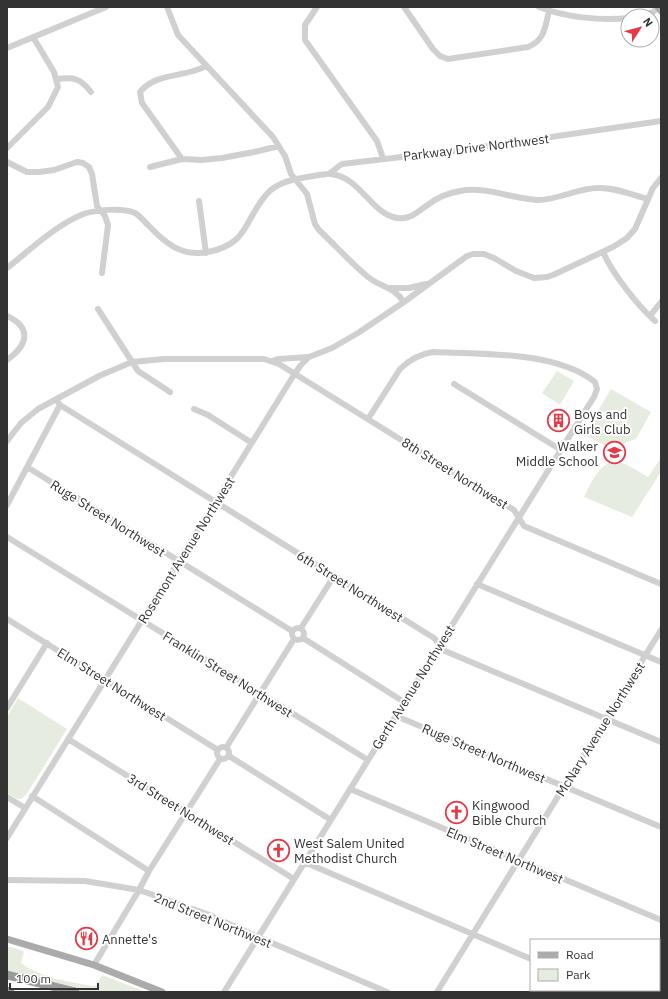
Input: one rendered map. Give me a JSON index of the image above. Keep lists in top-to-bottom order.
{
  "streets": {
    "street": [
      "Parkway Drive Northwest",
      "8th Street Northwest",
      "Ruge Street Northwest",
      "Rosemont Avenue Northwest",
      "6th Street Northwest",
      "Franklin Street Northwest",
      "Elm Street Northwest",
      "Gerth Avenue Northwest",
      "McNary Avenue Northwest",
      "3rd Street Northwest",
      "2nd Street Northwest"
    ]
  },
  "crossings": [
    ["8th Street Northwest", "Rosemont Avenue Northwest"],
    ["8th Street Northwest", "Gerth Avenue Northwest"],
    ["Ruge Street Northwest", "Rosemont Avenue Northwest"],
    ["Ruge Street Northwest", "Gerth Avenue Northwest"],
    ["Ruge Street Northwest", "McNary Avenue Northwest"],
    ["Rosemont Avenue Northwest", "6th Street Northwest"],
    ["Rosemont Avenue Northwest", "Franklin Street Northwest"],
    ["Rosemont Avenue Northwest", "Elm Street Northwest"],
    ["Rosemont Avenue Northwest", "3rd Street Northwest"],
    ["6th Street Northwest", "Gerth Avenue Northwest"],
    ["6th Street Northwest", "McNary Avenue Northwest"],
    ["Franklin Street Northwest", "Gerth Avenue Northwest"],
    ["Elm Street Northwest", "Gerth Avenue Northwest"],
    ["Elm Street Northwest", "McNary Avenue Northwest"],
    ["Gerth Avenue Northwest", "3rd Street Northwest"],
    ["Gerth Avenue Northwest", "2nd Street Northwest"]
  ],
  "places": {
    "building": ["Boys and Girls Club"],
    "school or university": ["Walker Middle School"],
    "church": ["Kingwood Bible Church", "West Salem United Methodist Church"],
    "restaurant": ["Annette's"]
  },
  "legend": ["Road", "Park"],
  "scale_bar": "100 m",
  "north": "top right"
}
